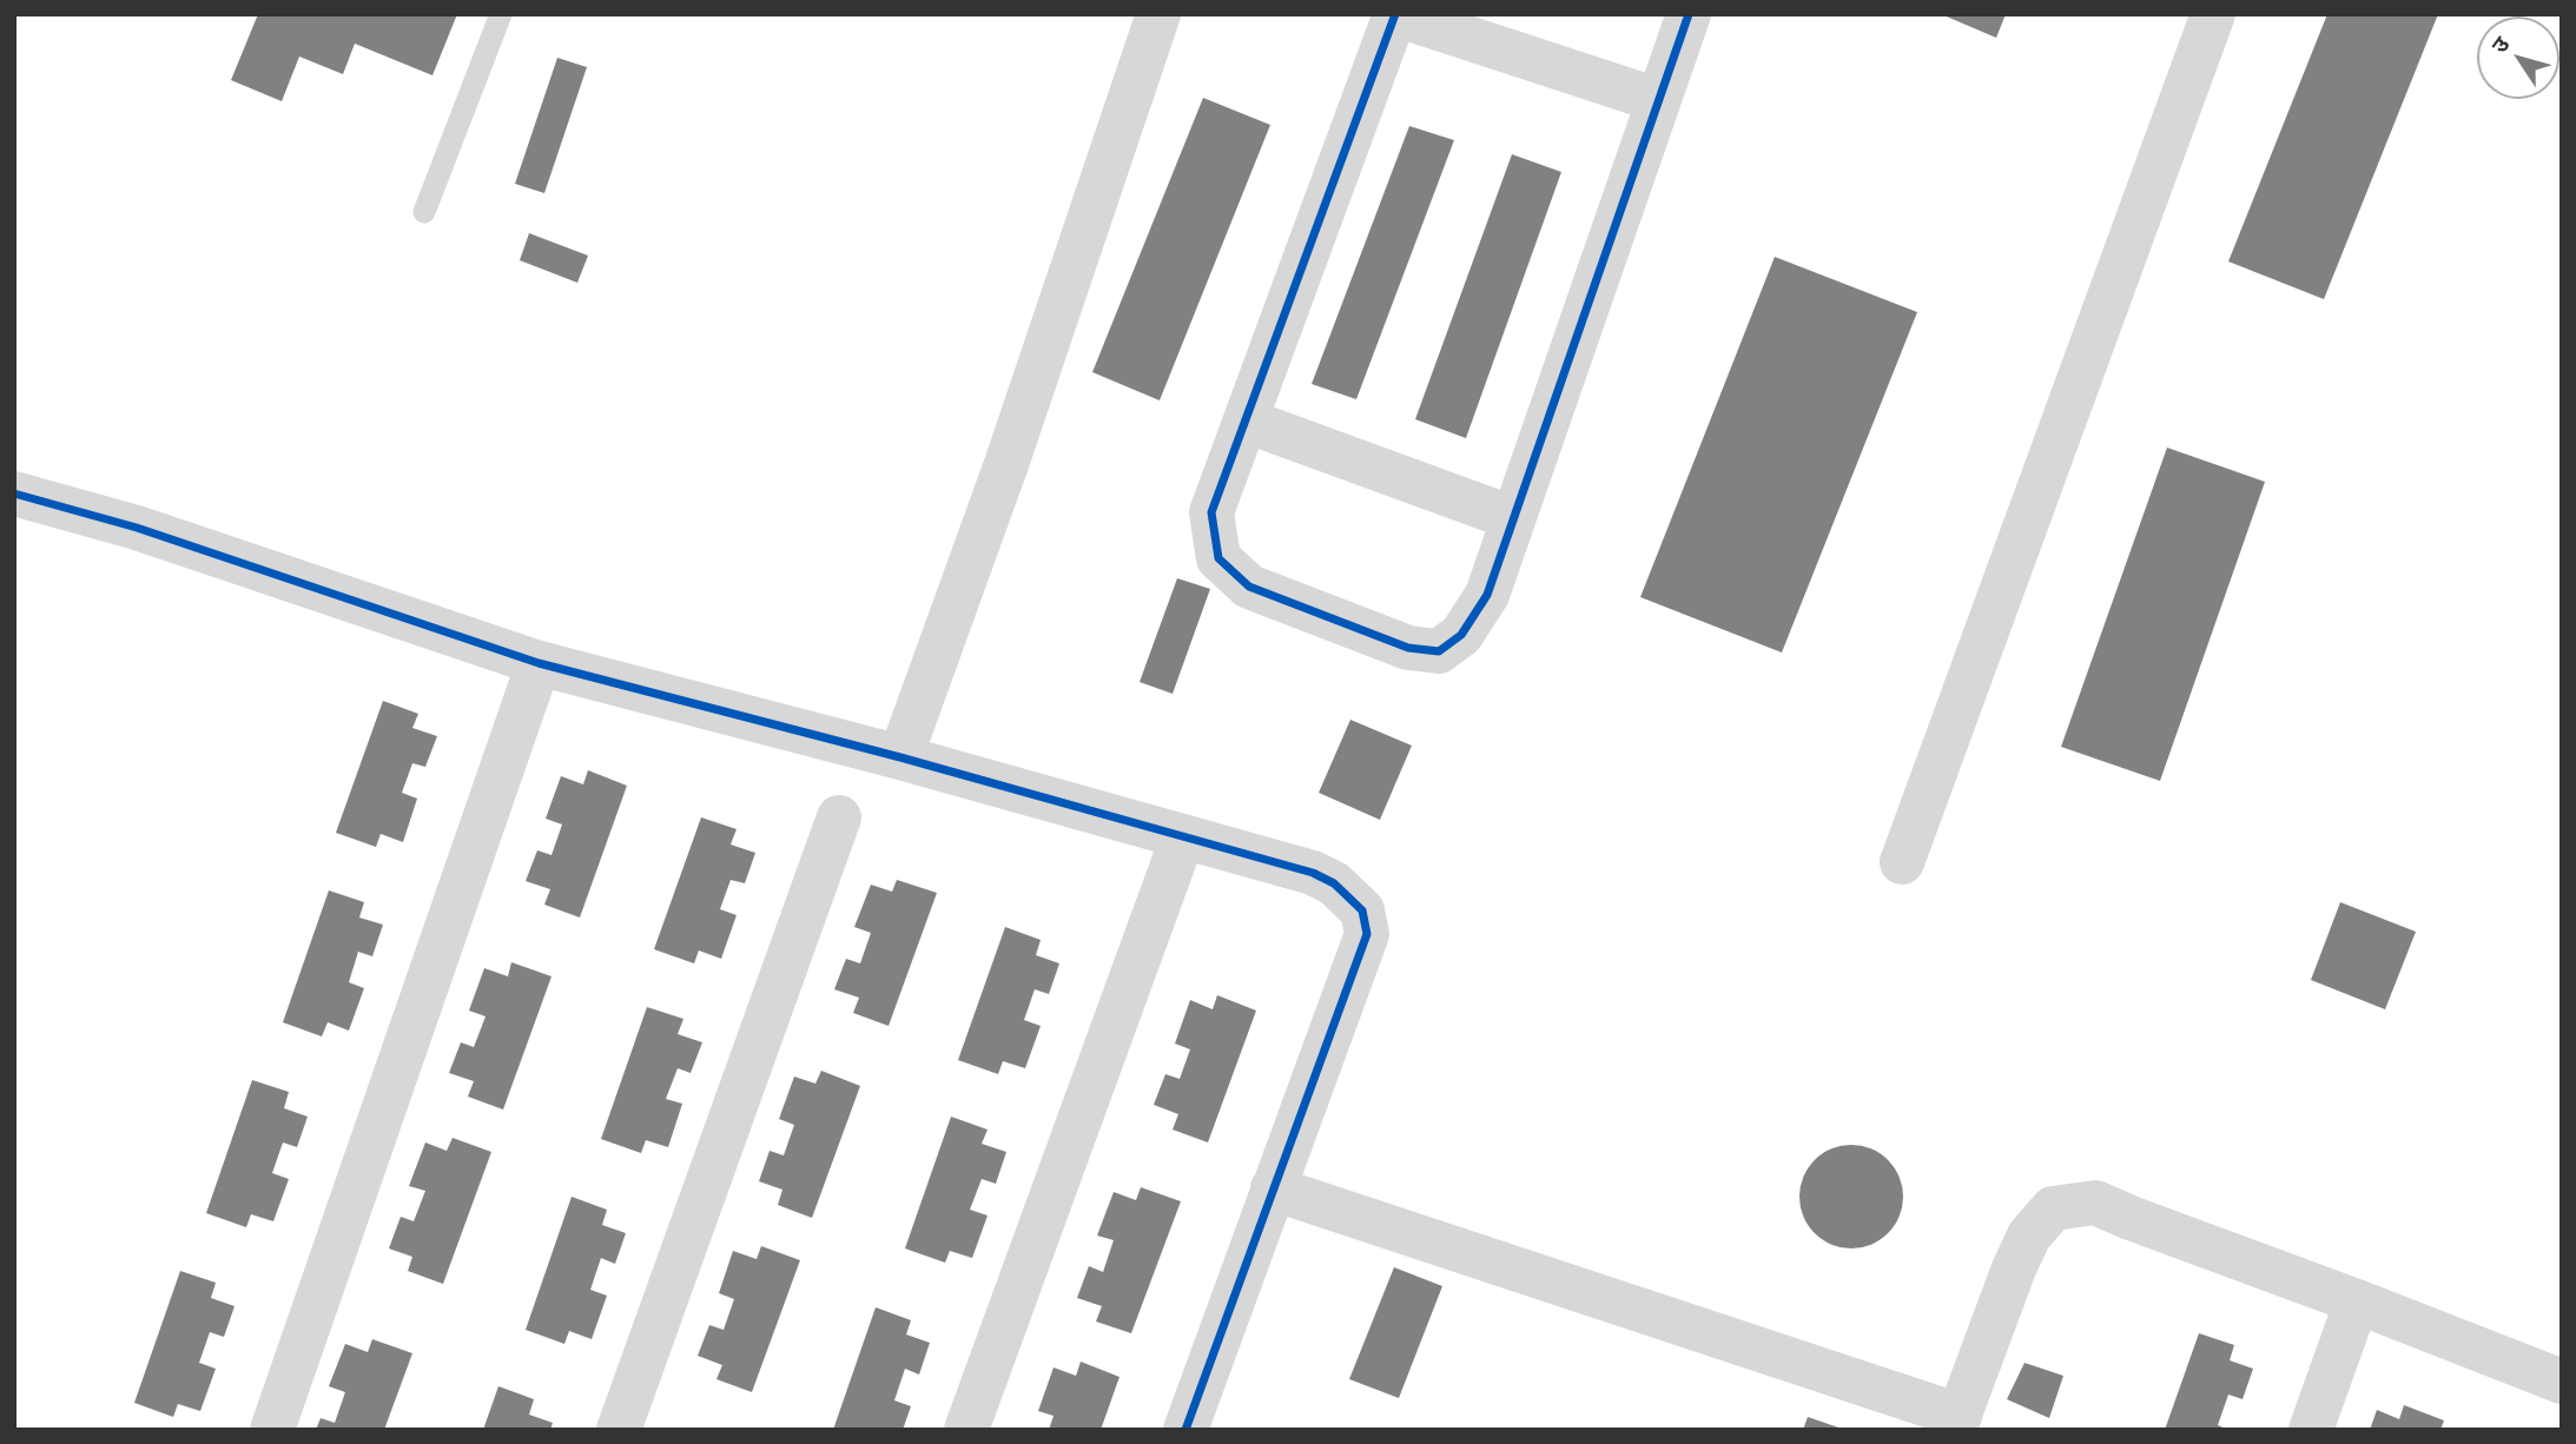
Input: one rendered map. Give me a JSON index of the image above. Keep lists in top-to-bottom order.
{
  "north": "top left"
}
